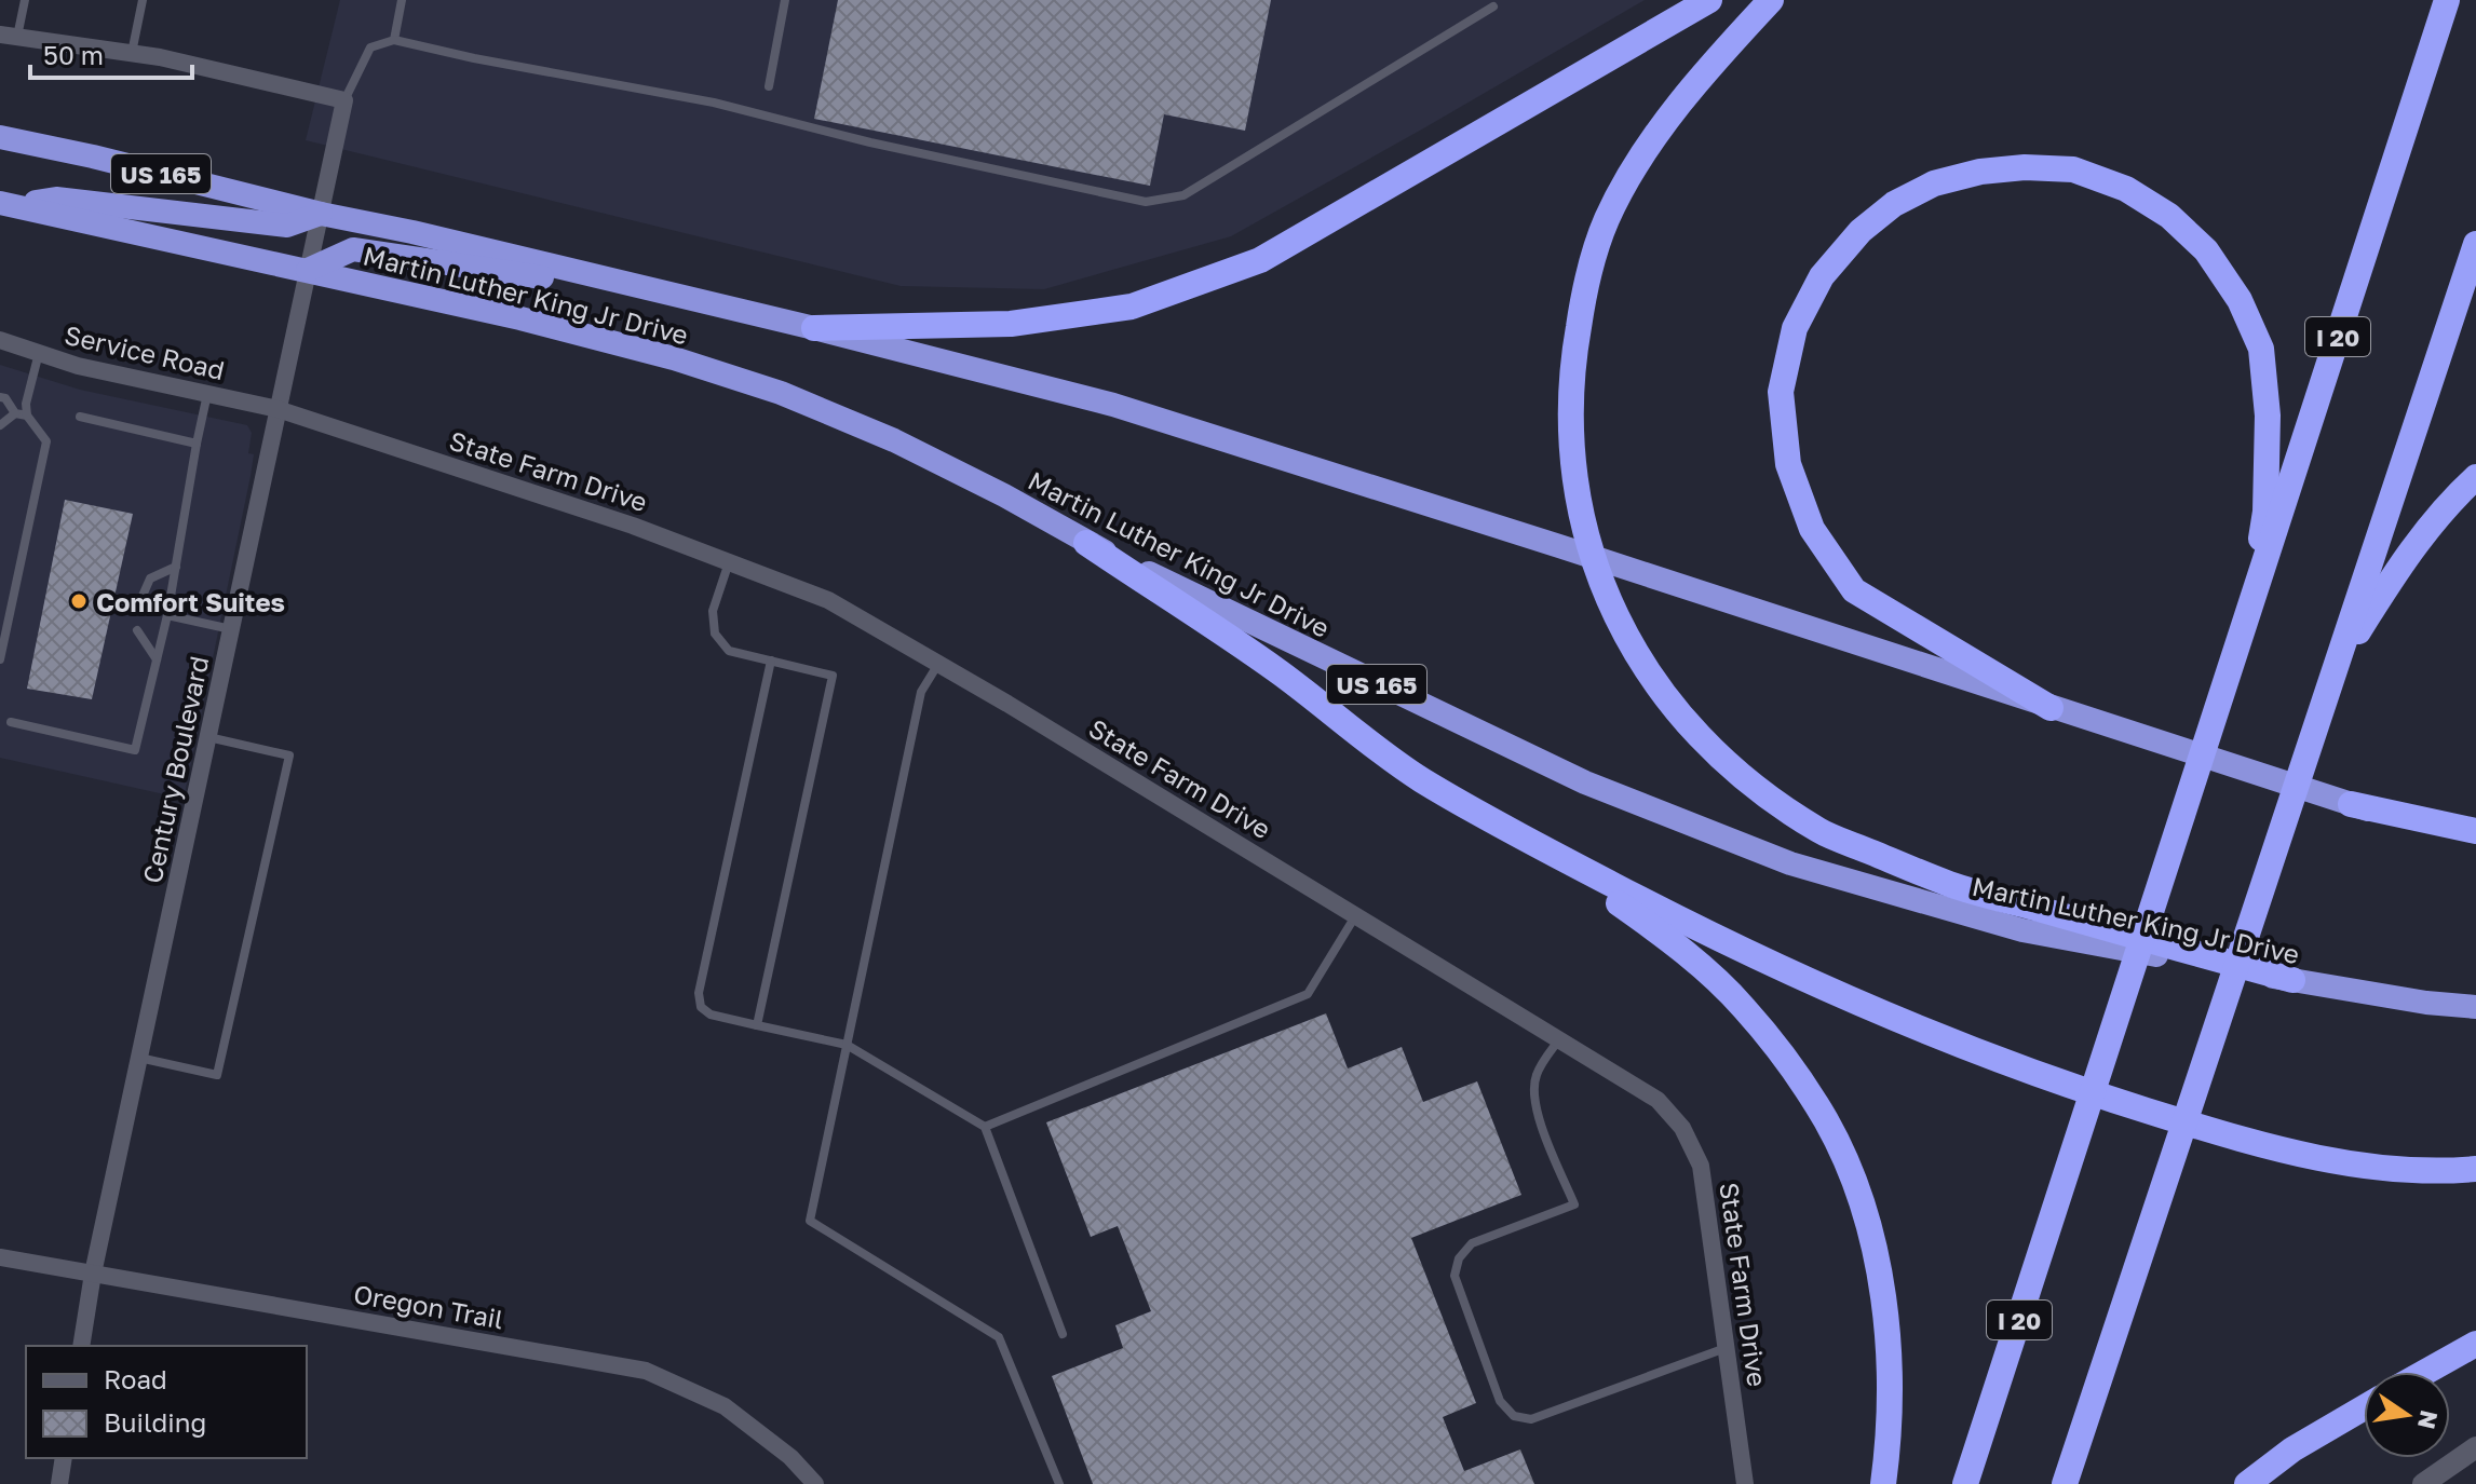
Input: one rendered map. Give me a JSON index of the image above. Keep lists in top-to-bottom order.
{
  "streets": {
    "highway": ["US 165", "Martin Luther King Jr Drive", "I 20"],
    "street": [
      "Service Road",
      "State Farm Drive",
      "Century Boulevard",
      "Oregon Trail"
    ]
  },
  "crossings": [
    ["Martin Luther King Jr Drive", "Century Boulevard"],
    ["Service Road", "State Farm Drive"],
    ["Service Road", "Century Boulevard"],
    ["State Farm Drive", "Century Boulevard"],
    ["Century Boulevard", "Oregon Trail"]
  ],
  "places": ["Comfort Suites"],
  "legend": ["Road", "Building"],
  "scale_bar": "50 m",
  "north": "right"
}
